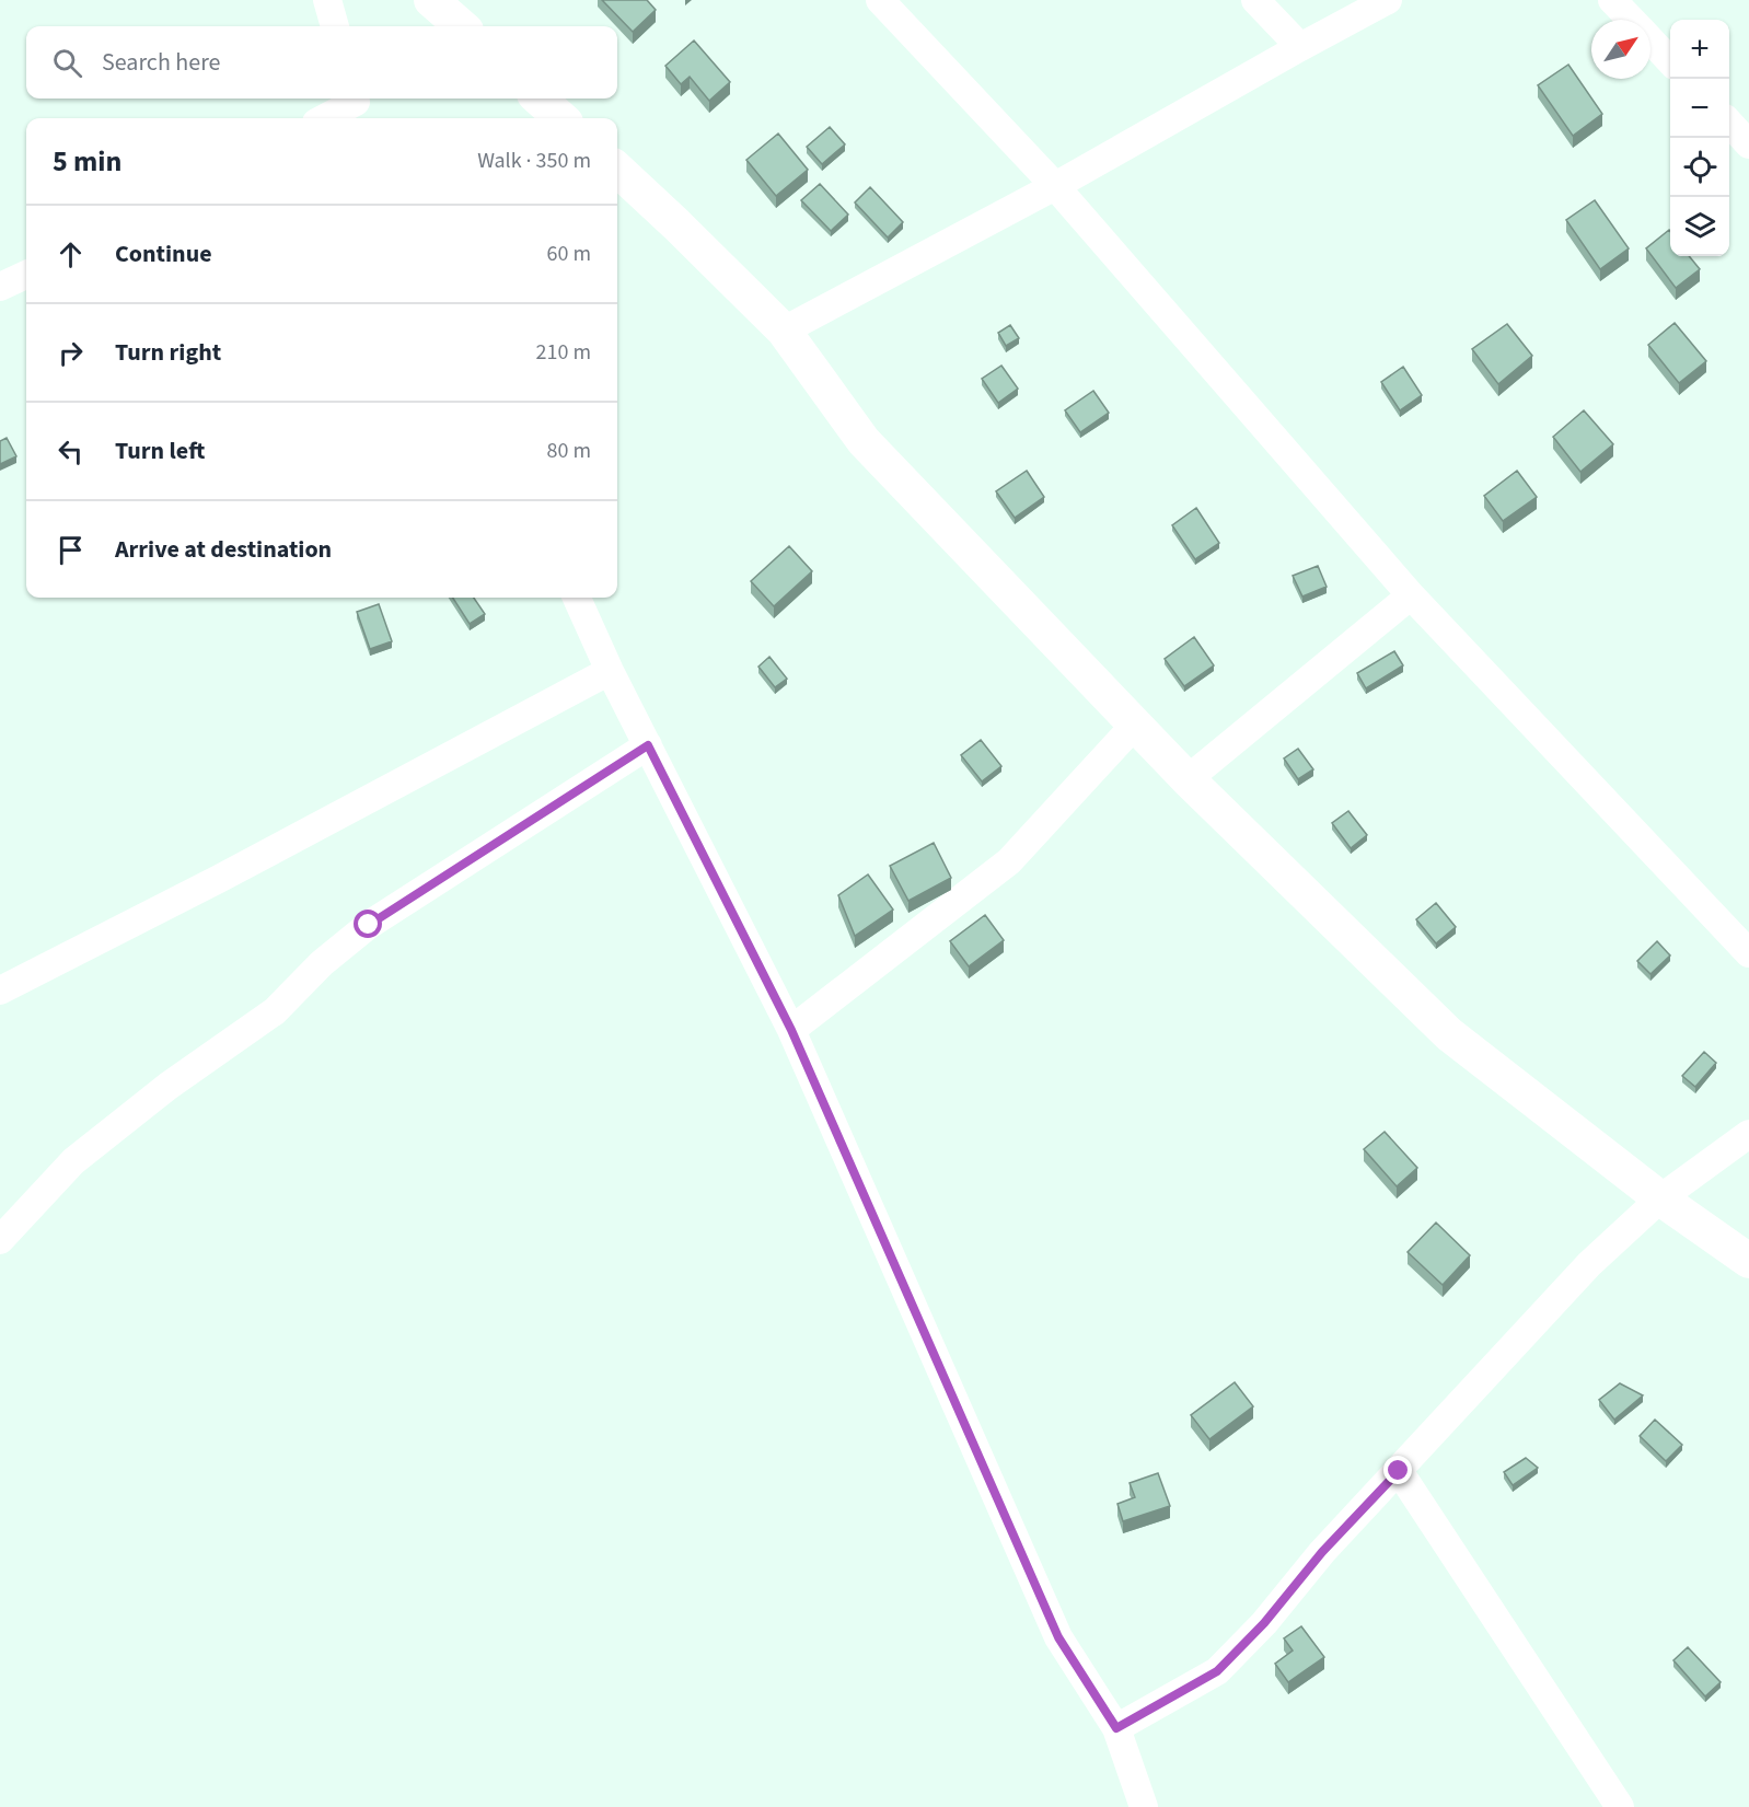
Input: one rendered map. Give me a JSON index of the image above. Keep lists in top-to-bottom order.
{
  "north": "top right",
  "page": {
    "map_buttons": ["+", "−"],
    "search": "Search here",
    "heading": ["5 min", "Walk · 350 m"],
    "list": [
      ["Continue", "60 m"],
      ["Turn right", "210 m"],
      ["Turn left", "80 m"],
      "Arrive at destination"
    ]
  }
}
